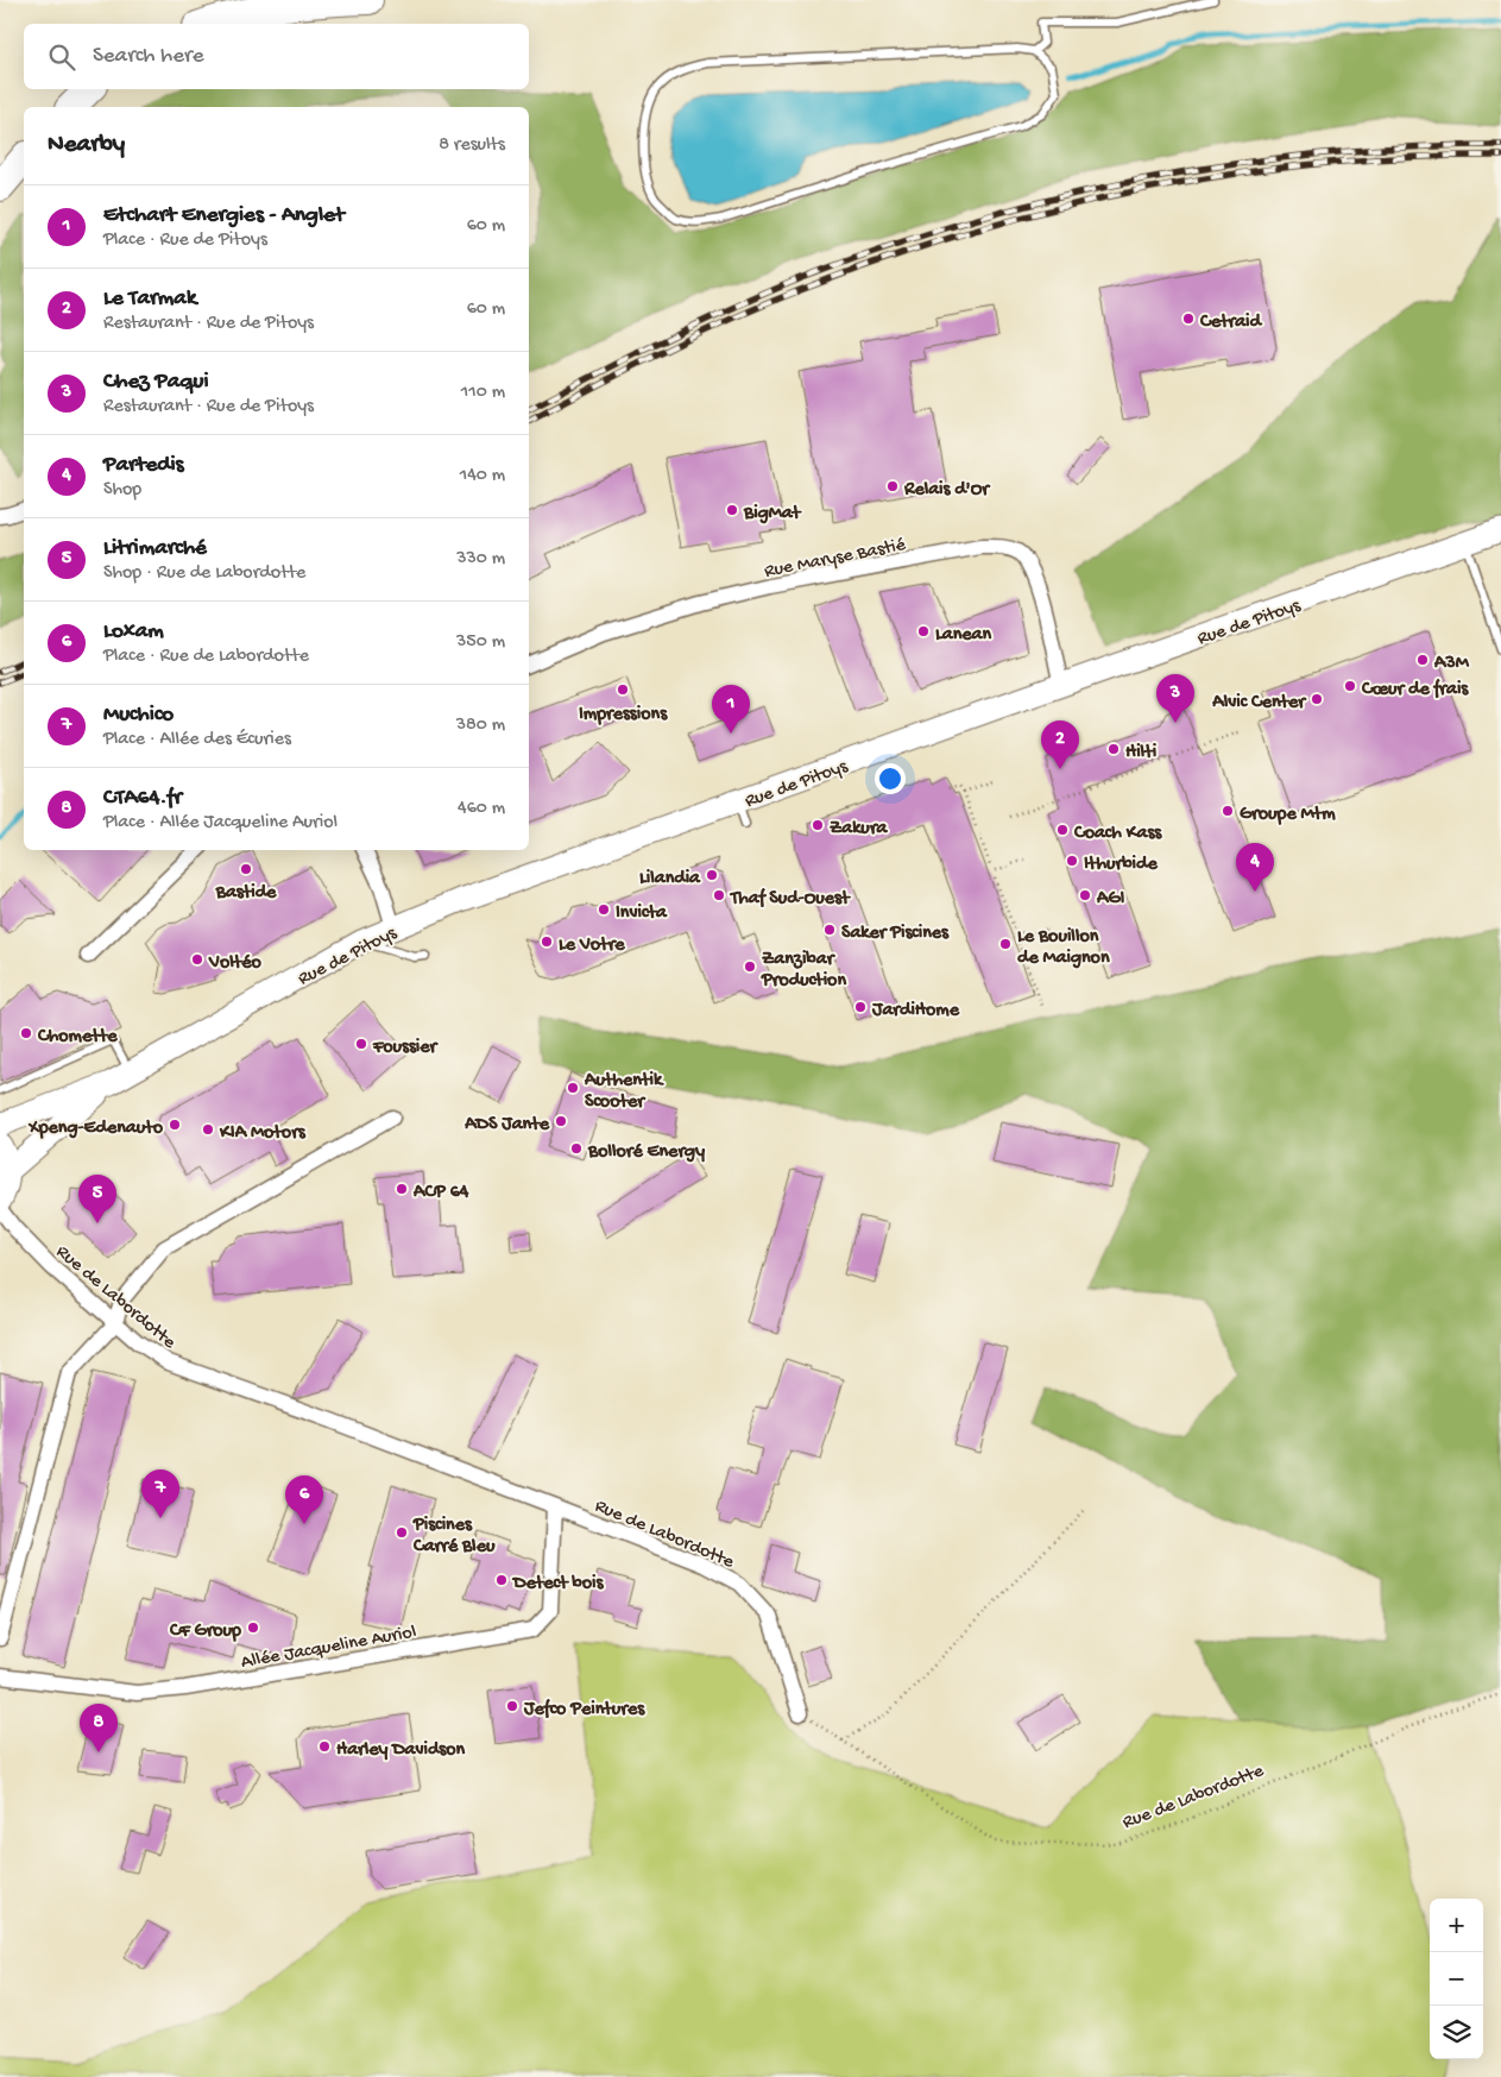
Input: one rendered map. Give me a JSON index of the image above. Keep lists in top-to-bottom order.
{
  "streets": {
    "street": [
      "Rue Maryse Bastié",
      "Rue de Pitoys",
      "Rue de Labordotte",
      "Allée Jacqueline Auriol"
    ]
  },
  "crossings": [
    ["Rue Maryse Bastié", "Rue de Pitoys"],
    ["Rue de Labordotte", "Allée Jacqueline Auriol"]
  ],
  "places": [
    "Cetraid",
    "Relais d'Or",
    "BigMat",
    "Lanean",
    "A3M",
    "Cœur de frais",
    "Impressions",
    "Alvic Center",
    "Hilti",
    "Groupe Mtm",
    "Zakura",
    "Coach Kass",
    "Ithurbide",
    "Bastide",
    "Lilandia",
    "Thaf Sud-Ouest",
    "AGI",
    "Invicta",
    "Saker Piscines",
    "Le Votre",
    "Le Bouillon de Maignon",
    "Voltéo",
    "Zanzibar Production",
    "JardiHome",
    "Chomette",
    "Foussier",
    "Authentik Scooter",
    "ADS Jante",
    "Xpeng-Edenauto",
    "KIA Motors",
    "Bolloré Energy",
    "ACP 64",
    "Piscines Carré Bleu",
    "Detect bois",
    "CF Group",
    "Jefco Peintures",
    "Harley Davidson"
  ],
  "page": {
    "search": "Search here",
    "heading": ["Nearby", "8 results"],
    "list": [
      {
        "mark": "1",
        "name": "Etchart Energies - Anglet",
        "note": "Place · Rue de Pitoys",
        "value": "60 m"
      },
      {
        "mark": "2",
        "name": "Le Tarmak",
        "note": "Restaurant · Rue de Pitoys",
        "value": "60 m"
      },
      {
        "mark": "3",
        "name": "Chez Paqui",
        "note": "Restaurant · Rue de Pitoys",
        "value": "110 m"
      },
      {
        "mark": "4",
        "name": "Partedis",
        "note": "Shop",
        "value": "140 m"
      },
      {
        "mark": "5",
        "name": "Litrimarché",
        "note": "Shop · Rue de Labordotte",
        "value": "330 m"
      },
      {
        "mark": "6",
        "name": "Loxam",
        "note": "Place · Rue de Labordotte",
        "value": "350 m"
      },
      {
        "mark": "7",
        "name": "Muchico",
        "note": "Place · Allée des Écuries",
        "value": "380 m"
      },
      {
        "mark": "8",
        "name": "CTA64.fr",
        "note": "Place · Allée Jacqueline Auriol",
        "value": "460 m"
      }
    ],
    "pins": [
      "3",
      "1",
      "2",
      "4",
      "5",
      "7",
      "6",
      "8"
    ],
    "map_buttons": ["+", "−"]
  }
}
